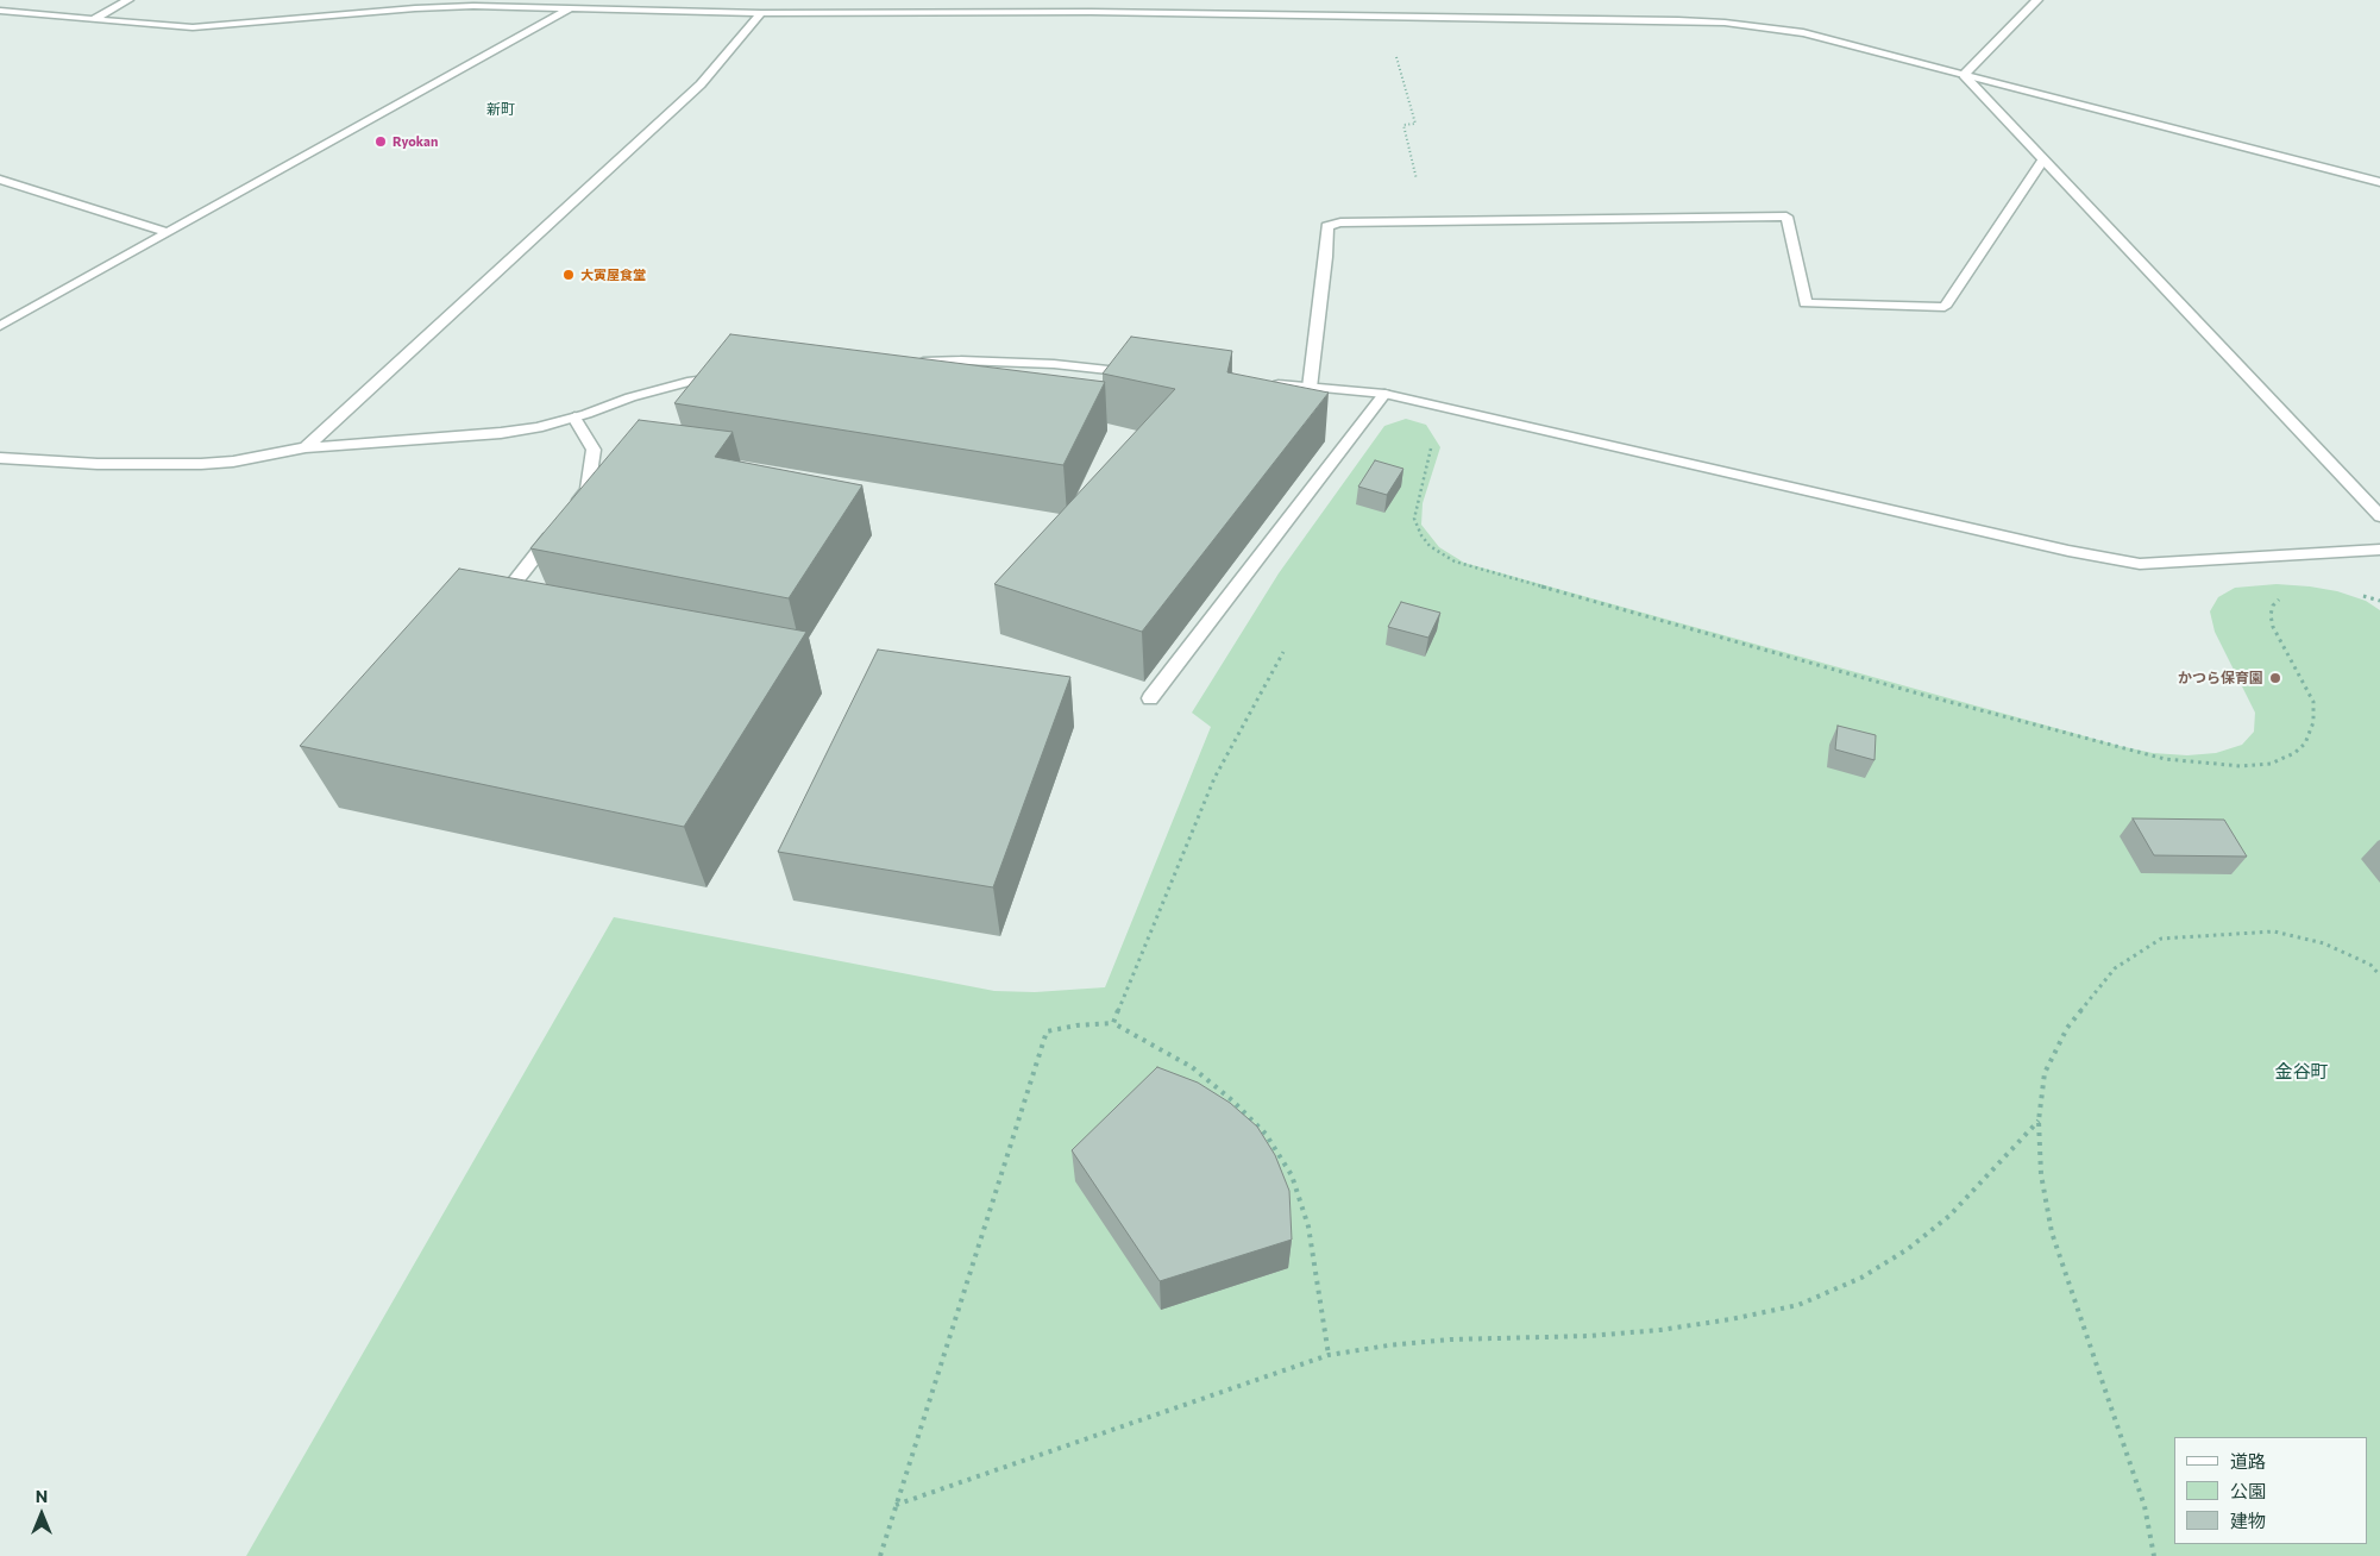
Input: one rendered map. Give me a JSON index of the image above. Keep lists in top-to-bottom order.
{
  "districts": ["新町", "金谷町"],
  "places": ["Ryokan", "大寅屋食堂", "かつら保育園"],
  "legend": ["道路", "公園", "建物"],
  "north": "top"
}
